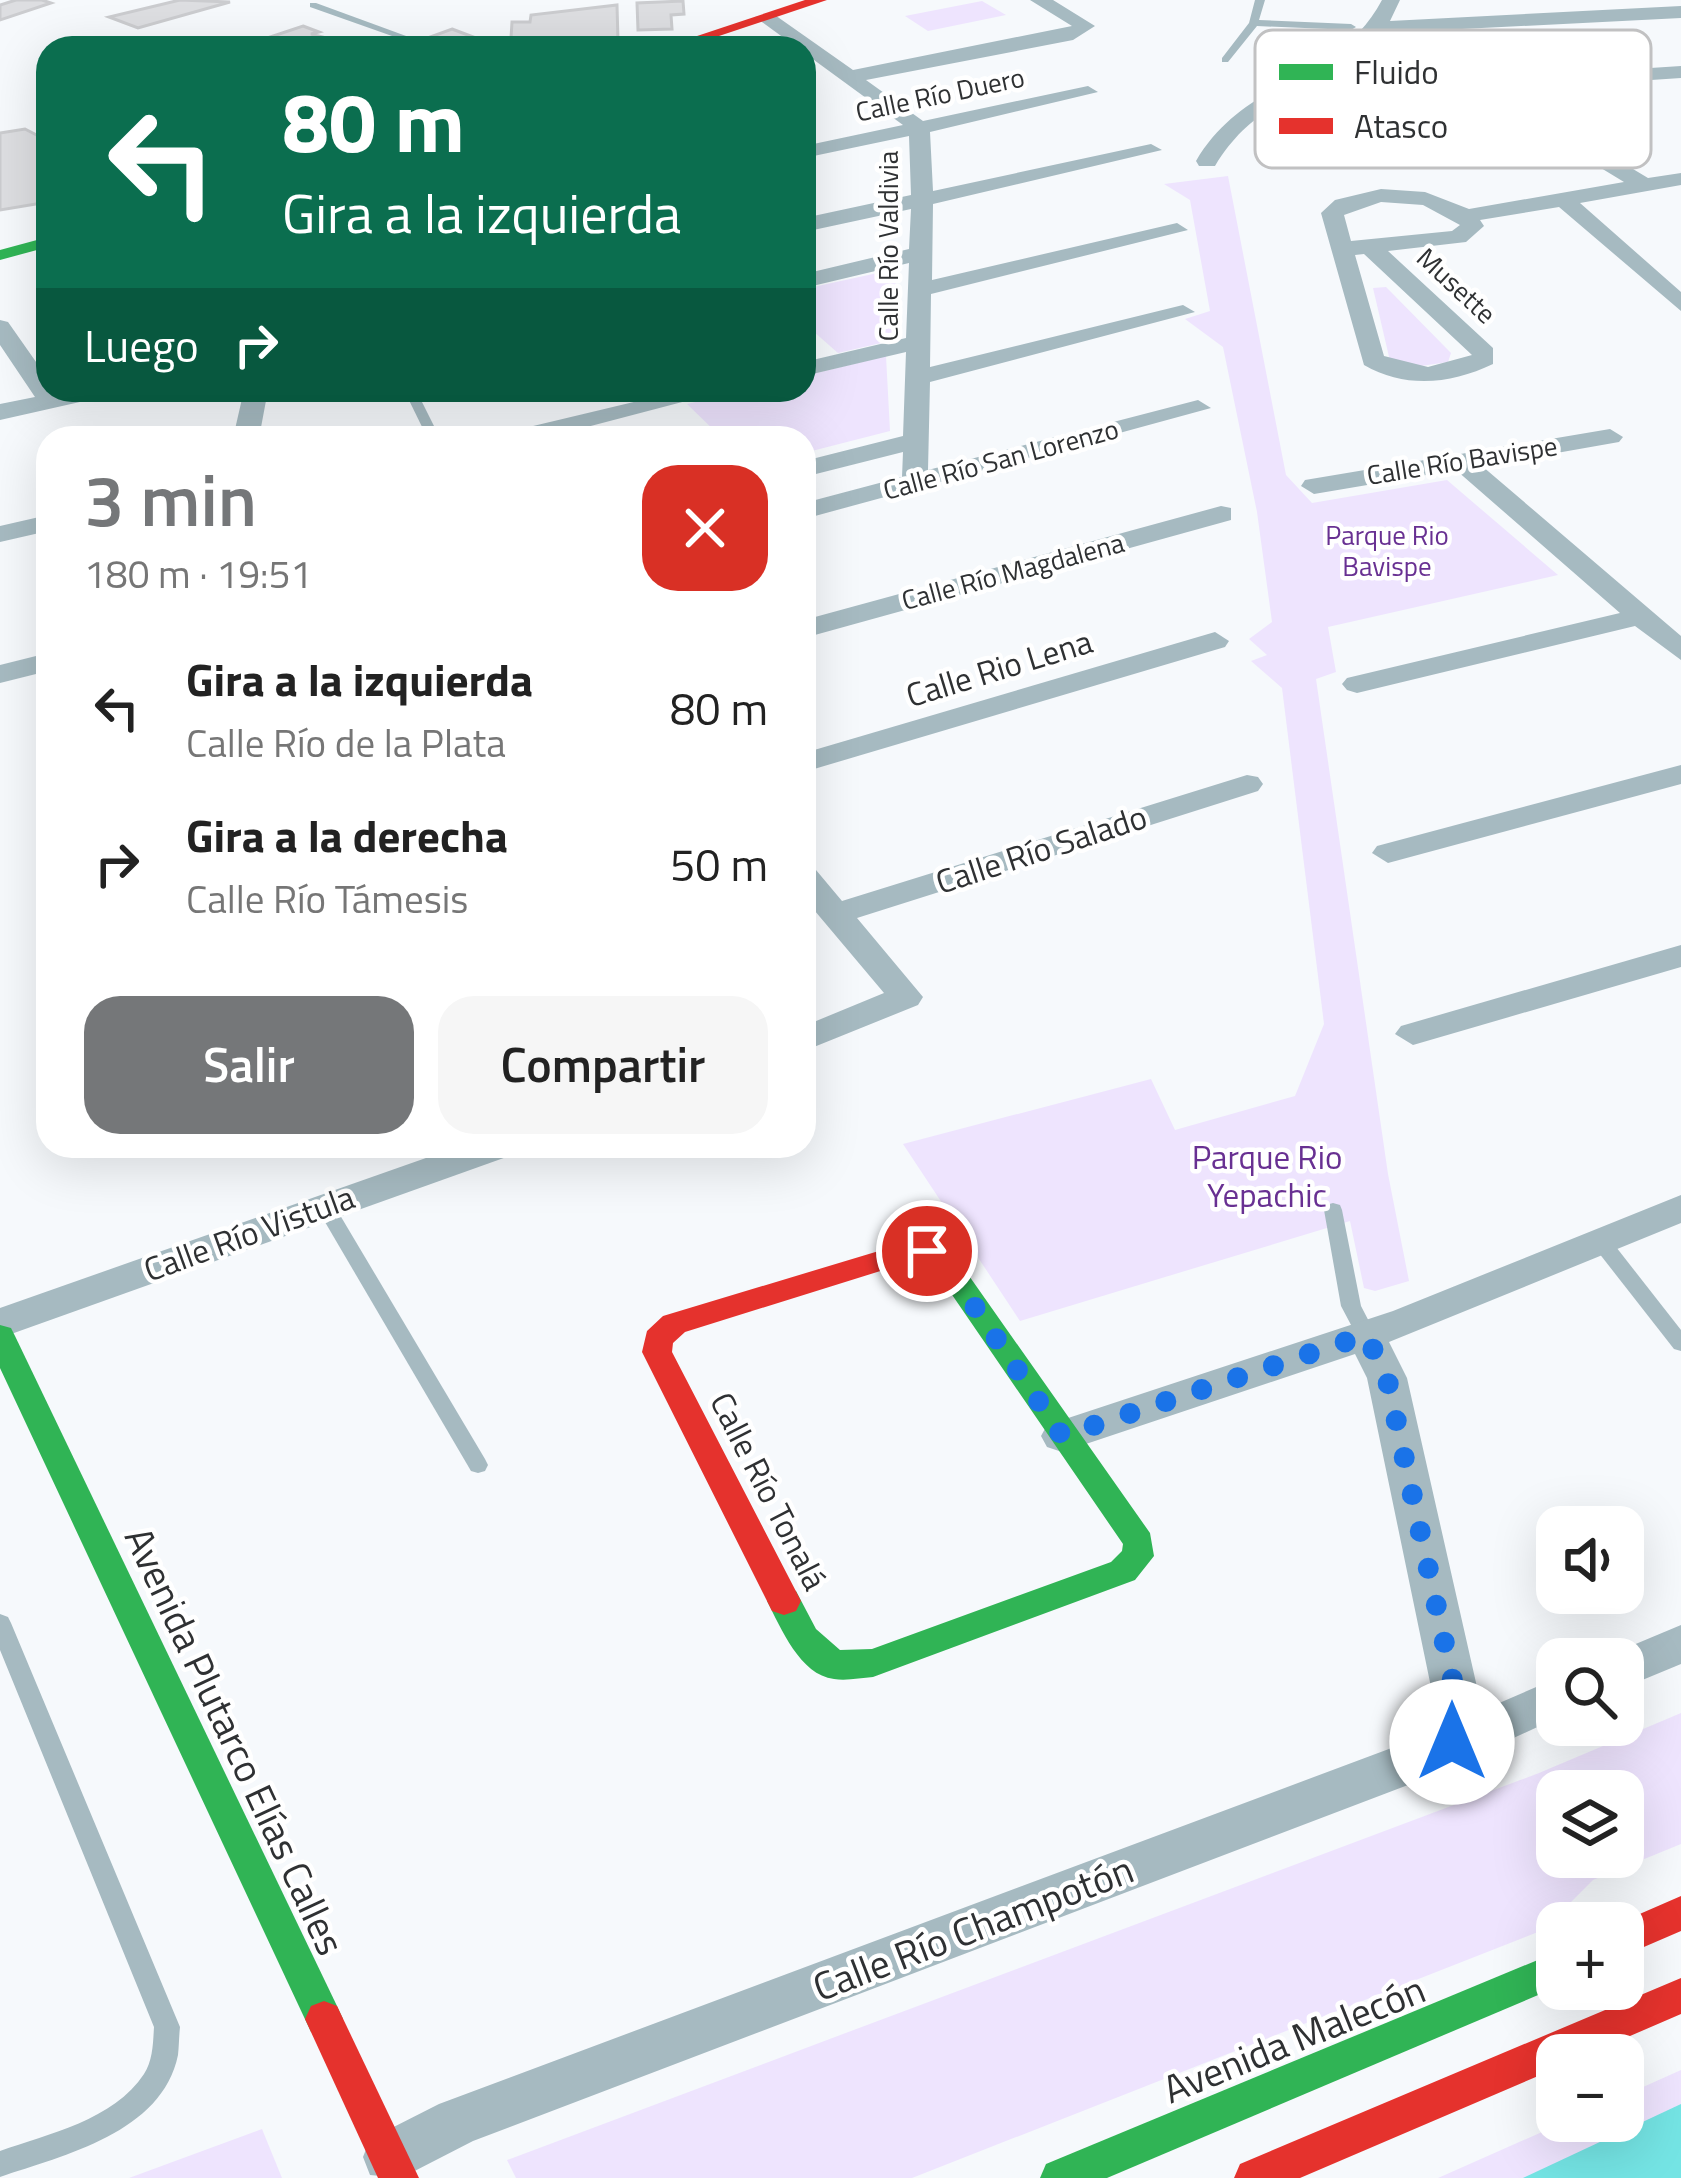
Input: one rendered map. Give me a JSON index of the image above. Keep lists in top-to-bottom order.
{
  "streets": {
    "main road": ["Calle Río Tonalá", "Avenida Plutarco Elías Calles", "Avenida Malecón"],
    "street": [
      "Calle Río Duero",
      "Calle Río Valdivia",
      "Musette",
      "Calle Río San Lorenzo",
      "Calle Río Bavispe",
      "Calle Río Magdalena",
      "Calle Rio Lena",
      "Calle Río Salado",
      "Calle Río Vistula",
      "Calle Río Champotón"
    ]
  },
  "crossings": [
    ["Calle Río Duero", "Calle Río Valdivia"],
    ["Calle Río Valdivia", "Calle Río San Lorenzo"],
    ["Avenida Plutarco Elías Calles", "Calle Río Champotón"]
  ],
  "parks": ["Parque Rio Bavispe", "Parque Rio Yepachic"],
  "legend": ["Fluido", "Atasco"],
  "page": {
    "turn": ["80 m", "Gira a la izquierda"],
    "then": "Luego",
    "heading": ["3 min", "180 m · 19:51"],
    "list": [
      {
        "name": "Gira a la izquierda",
        "note": "Calle Río de la Plata",
        "value": "80 m"
      },
      {
        "name": "Gira a la derecha",
        "note": "Calle Río Támesis",
        "value": "50 m"
      }
    ],
    "buttons": ["Salir", "Compartir"],
    "map_buttons": ["+", "−"]
  }
}
